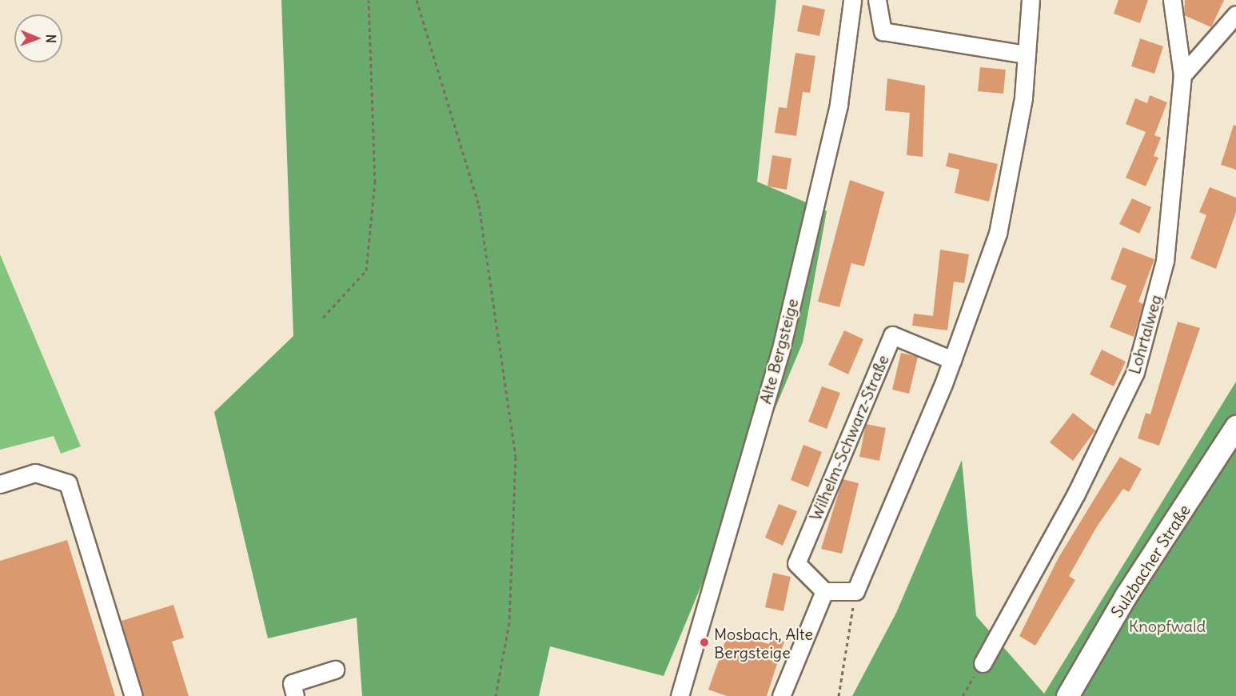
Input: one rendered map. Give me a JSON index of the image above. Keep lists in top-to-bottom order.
{
  "streets": {
    "main road": ["Sulzbacher Straße"],
    "street": ["Lohrtalweg", "Alte Bergsteige", "Wilhelm-Schwarz-Straße"]
  },
  "parks": ["Knopfwald"],
  "places": ["Mosbach, Alte Bergsteige"],
  "north": "right"
}
